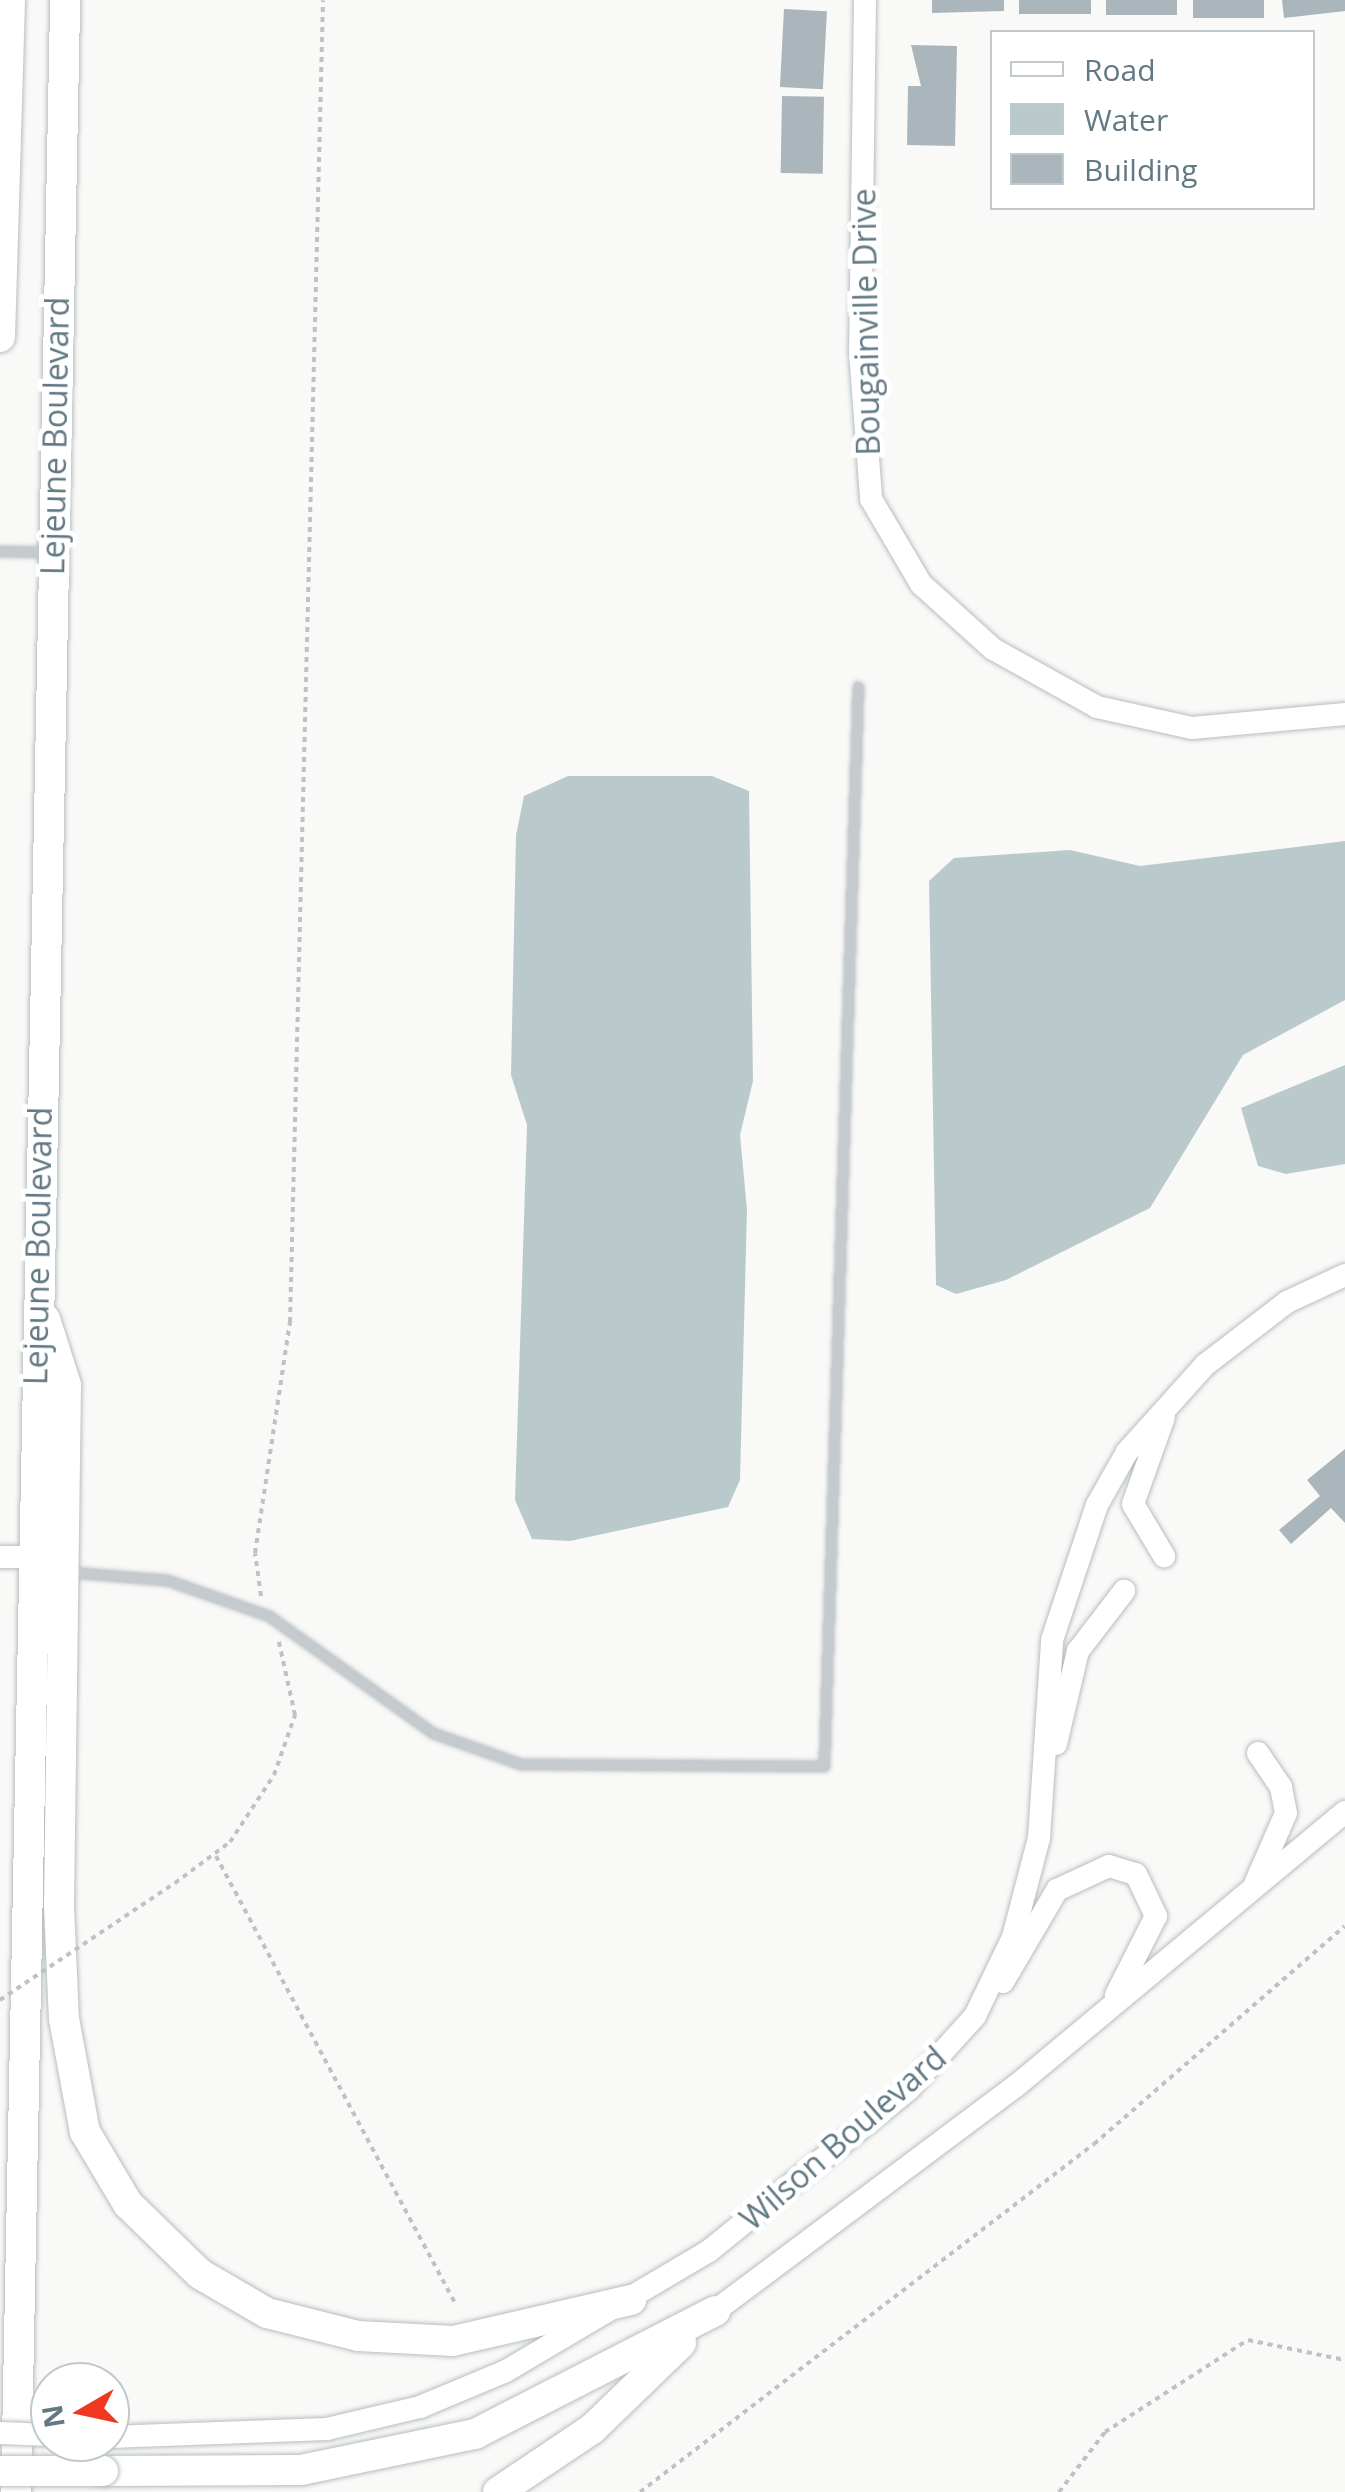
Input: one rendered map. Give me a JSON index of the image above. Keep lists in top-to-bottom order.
{
  "streets": {
    "highway": ["Lejeune Boulevard"],
    "main road": ["Bougainville Drive", "Wilson Boulevard"]
  },
  "legend": ["Road", "Water", "Building"],
  "north": "left"
}
